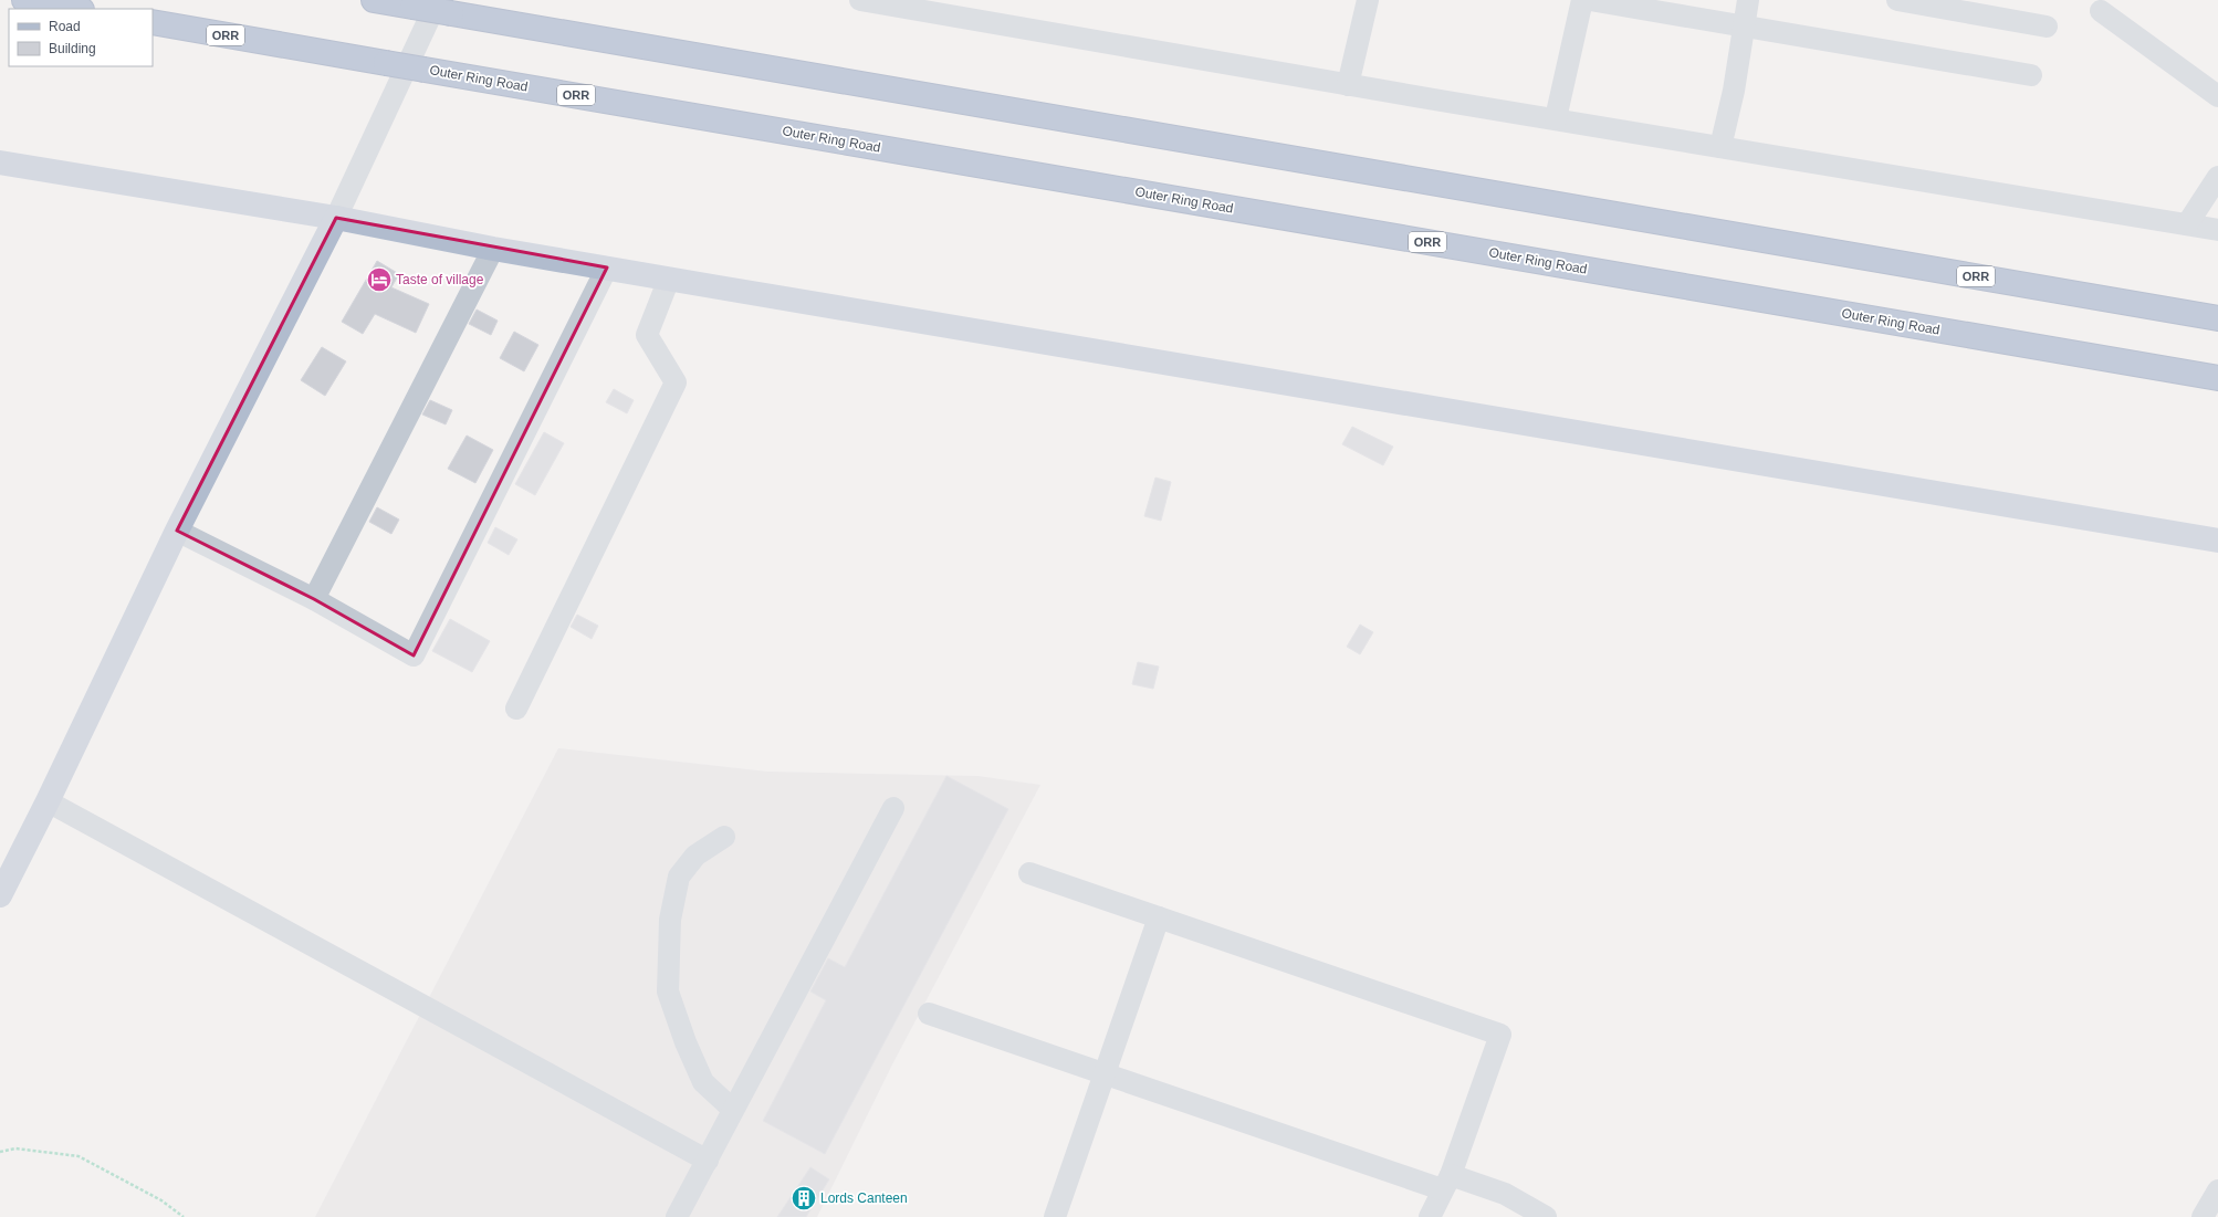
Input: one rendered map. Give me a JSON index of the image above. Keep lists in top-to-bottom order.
{
  "streets": {
    "highway": ["ORR", "Outer Ring Road"]
  },
  "places": {
    "hotel": ["Taste of village"],
    "building": ["Lords Canteen"]
  },
  "legend": ["Road", "Building"]
}
